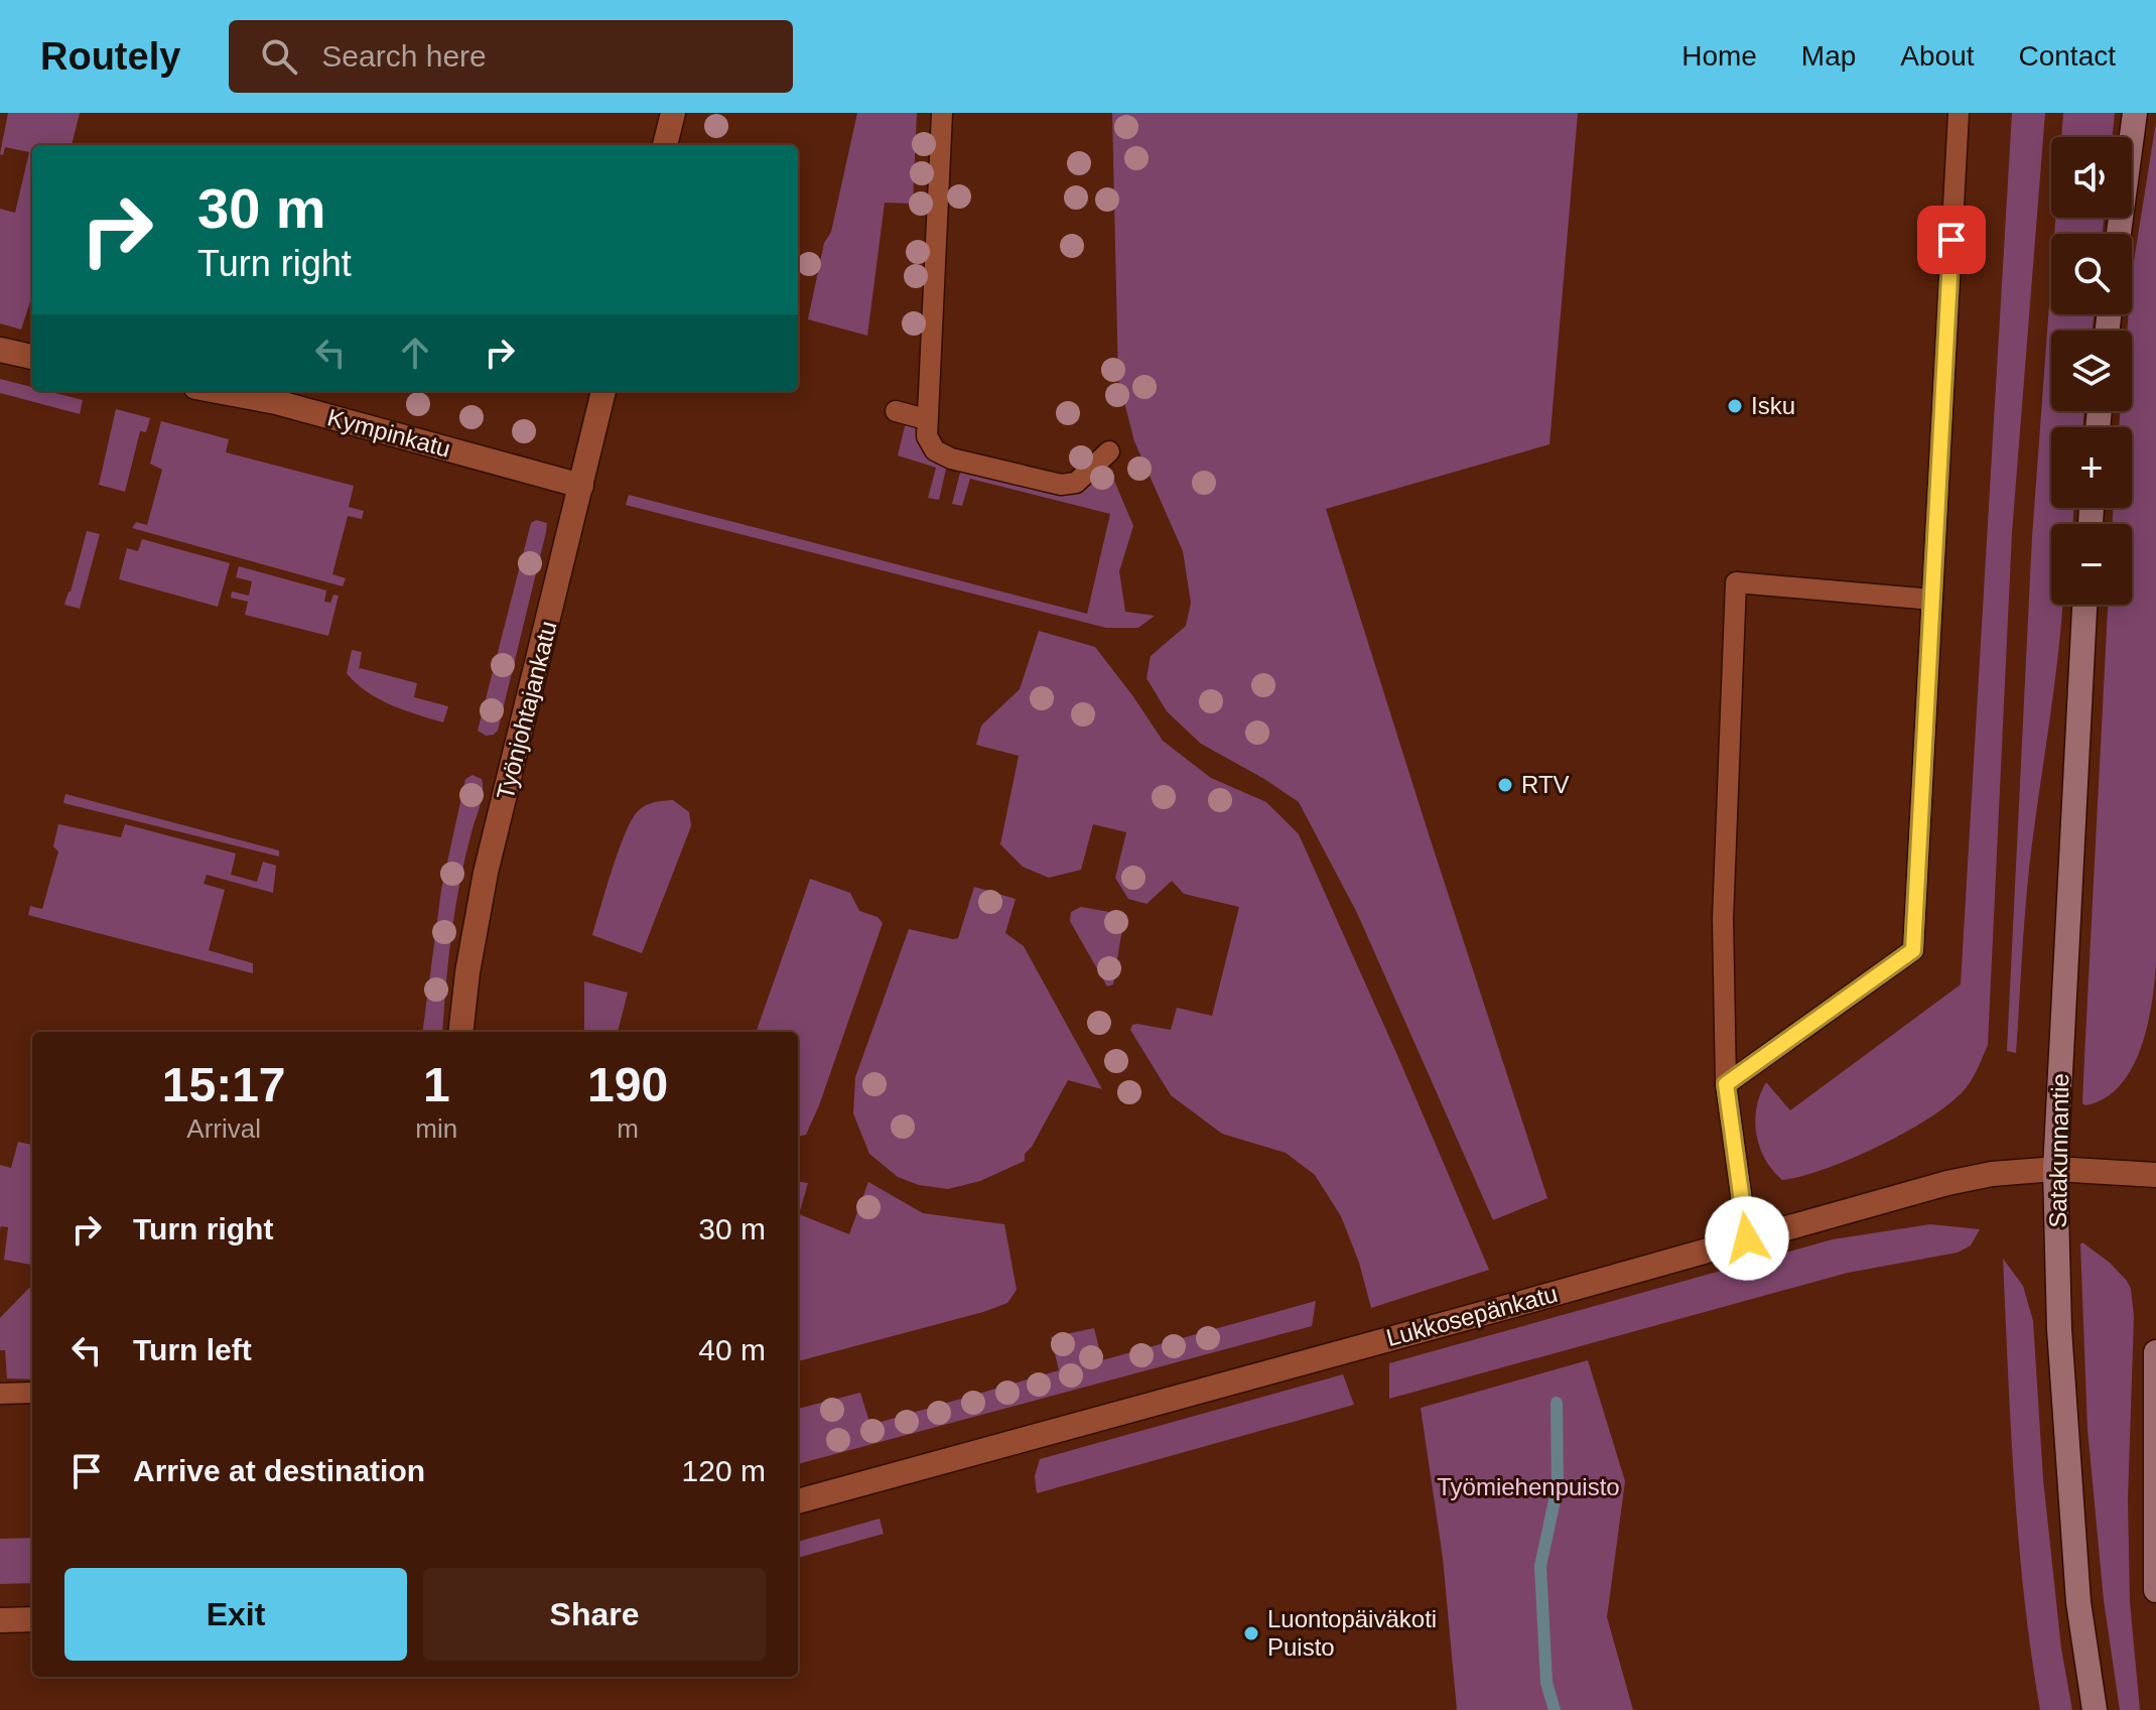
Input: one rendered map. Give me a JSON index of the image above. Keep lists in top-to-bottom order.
{
  "streets": {
    "main road": ["Satakunnantie"],
    "street": ["Kympinkatu", "Työnjohtajankatu", "Lukkosepänkatu"]
  },
  "crossings": [
    ["Kympinkatu", "Työnjohtajankatu"],
    ["Satakunnantie", "Lukkosepänkatu"]
  ],
  "parks": ["Työmiehenpuisto"],
  "places": ["Isku", "RTV", "Luontopäiväkoti Puisto"],
  "page": {
    "header": "Routely",
    "search": "Search here",
    "nav": [
      "Home",
      "Map",
      "About",
      "Contact"
    ],
    "map_buttons": ["+", "−"],
    "turn": ["30 m", "Turn right"],
    "eta": [
      "15:17",
      "Arrival",
      "1",
      "min",
      "190",
      "m"
    ],
    "list": [
      {
        "name": "Turn right",
        "value": "30 m"
      },
      {
        "name": "Turn left",
        "value": "40 m"
      },
      {
        "name": "Arrive at destination",
        "value": "120 m"
      }
    ],
    "buttons": ["Exit", "Share"]
  }
}
